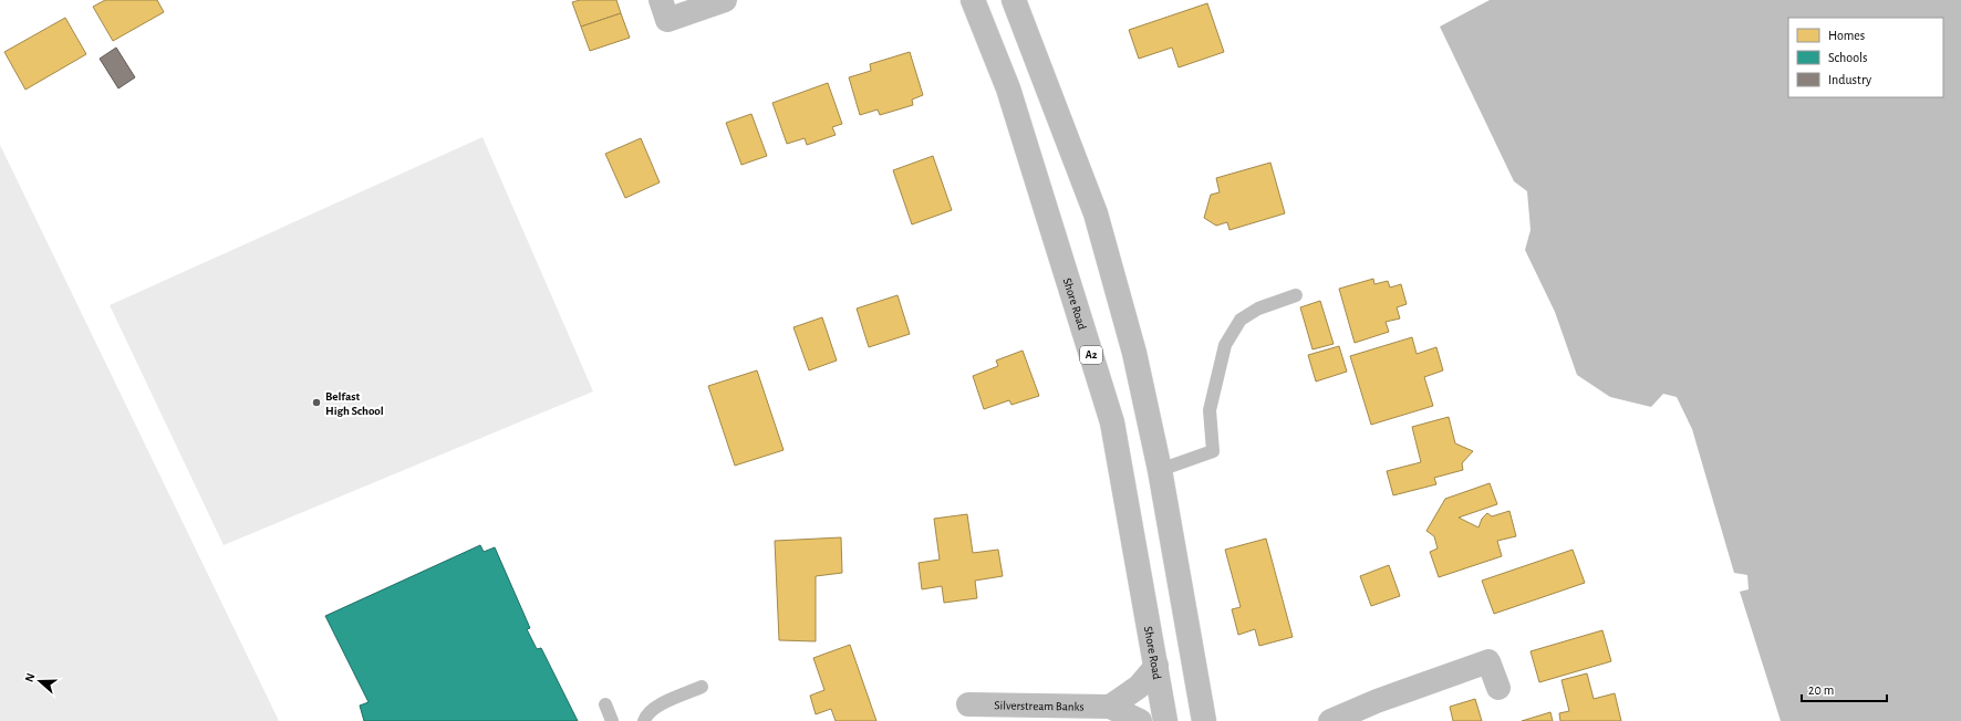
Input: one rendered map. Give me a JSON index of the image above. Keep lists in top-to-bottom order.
{
  "streets": {
    "main road": ["Shore Road", "A2", "Silverstream Banks"]
  },
  "places": ["Belfast High School"],
  "legend": ["Homes", "Schools", "Industry"],
  "scale_bar": "20 m",
  "north": "left"
}
